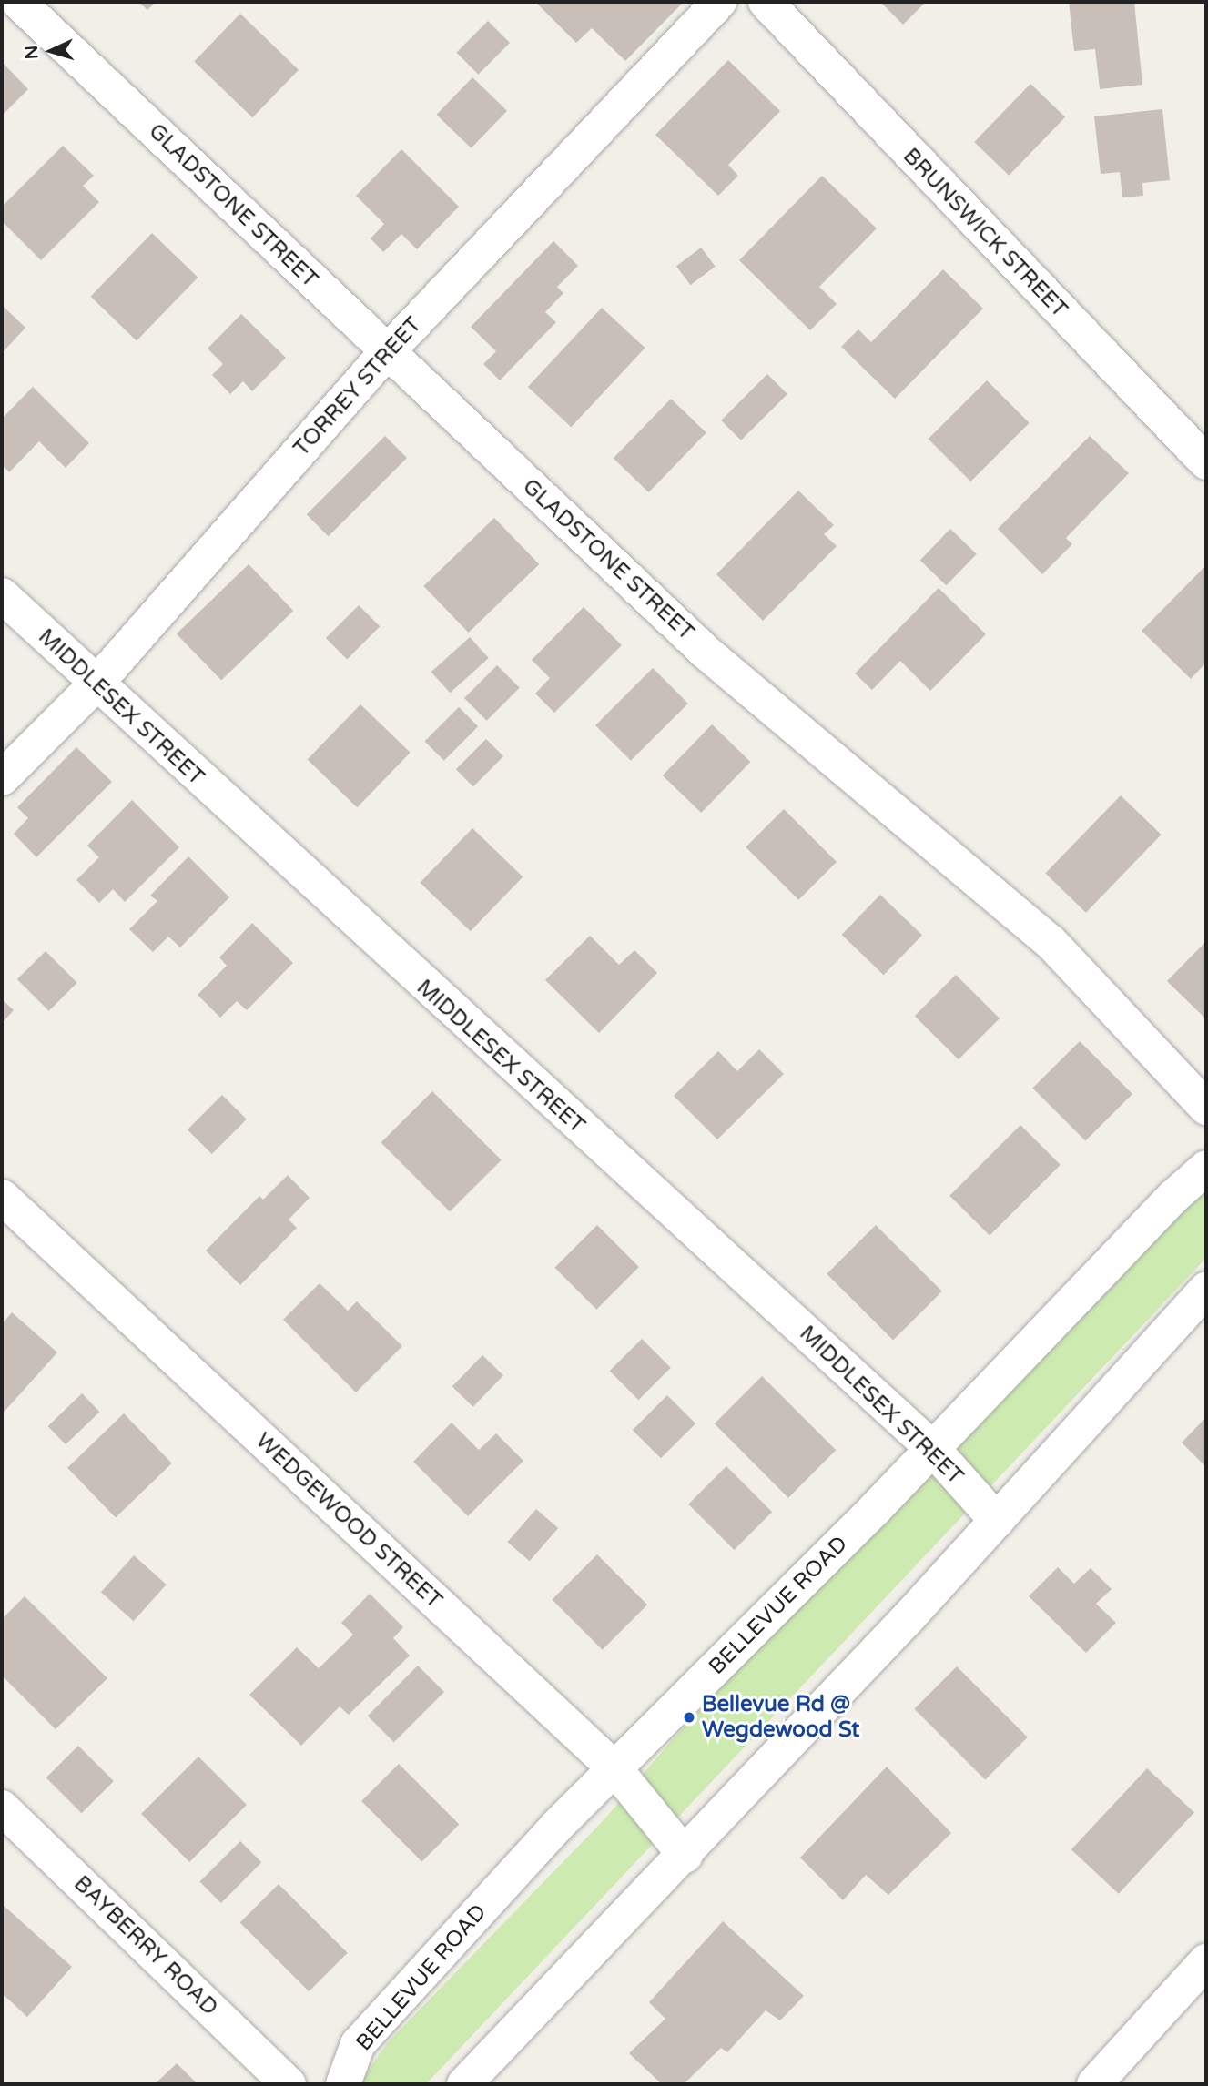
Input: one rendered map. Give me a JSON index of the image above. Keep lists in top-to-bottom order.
{
  "streets": {
    "street": [
      "GLADSTONE STREET",
      "BRUNSWICK STREET",
      "TORREY STREET",
      "MIDDLESEX STREET",
      "WEDGEWOOD STREET",
      "BELLEVUE ROAD",
      "BAYBERRY ROAD"
    ]
  },
  "crossings": [
    ["GLADSTONE STREET", "TORREY STREET"],
    ["TORREY STREET", "MIDDLESEX STREET"],
    ["MIDDLESEX STREET", "BELLEVUE ROAD"],
    ["WEDGEWOOD STREET", "BELLEVUE ROAD"]
  ],
  "places": ["Bellevue Rd @ Wegdewood St"],
  "north": "left"
}
